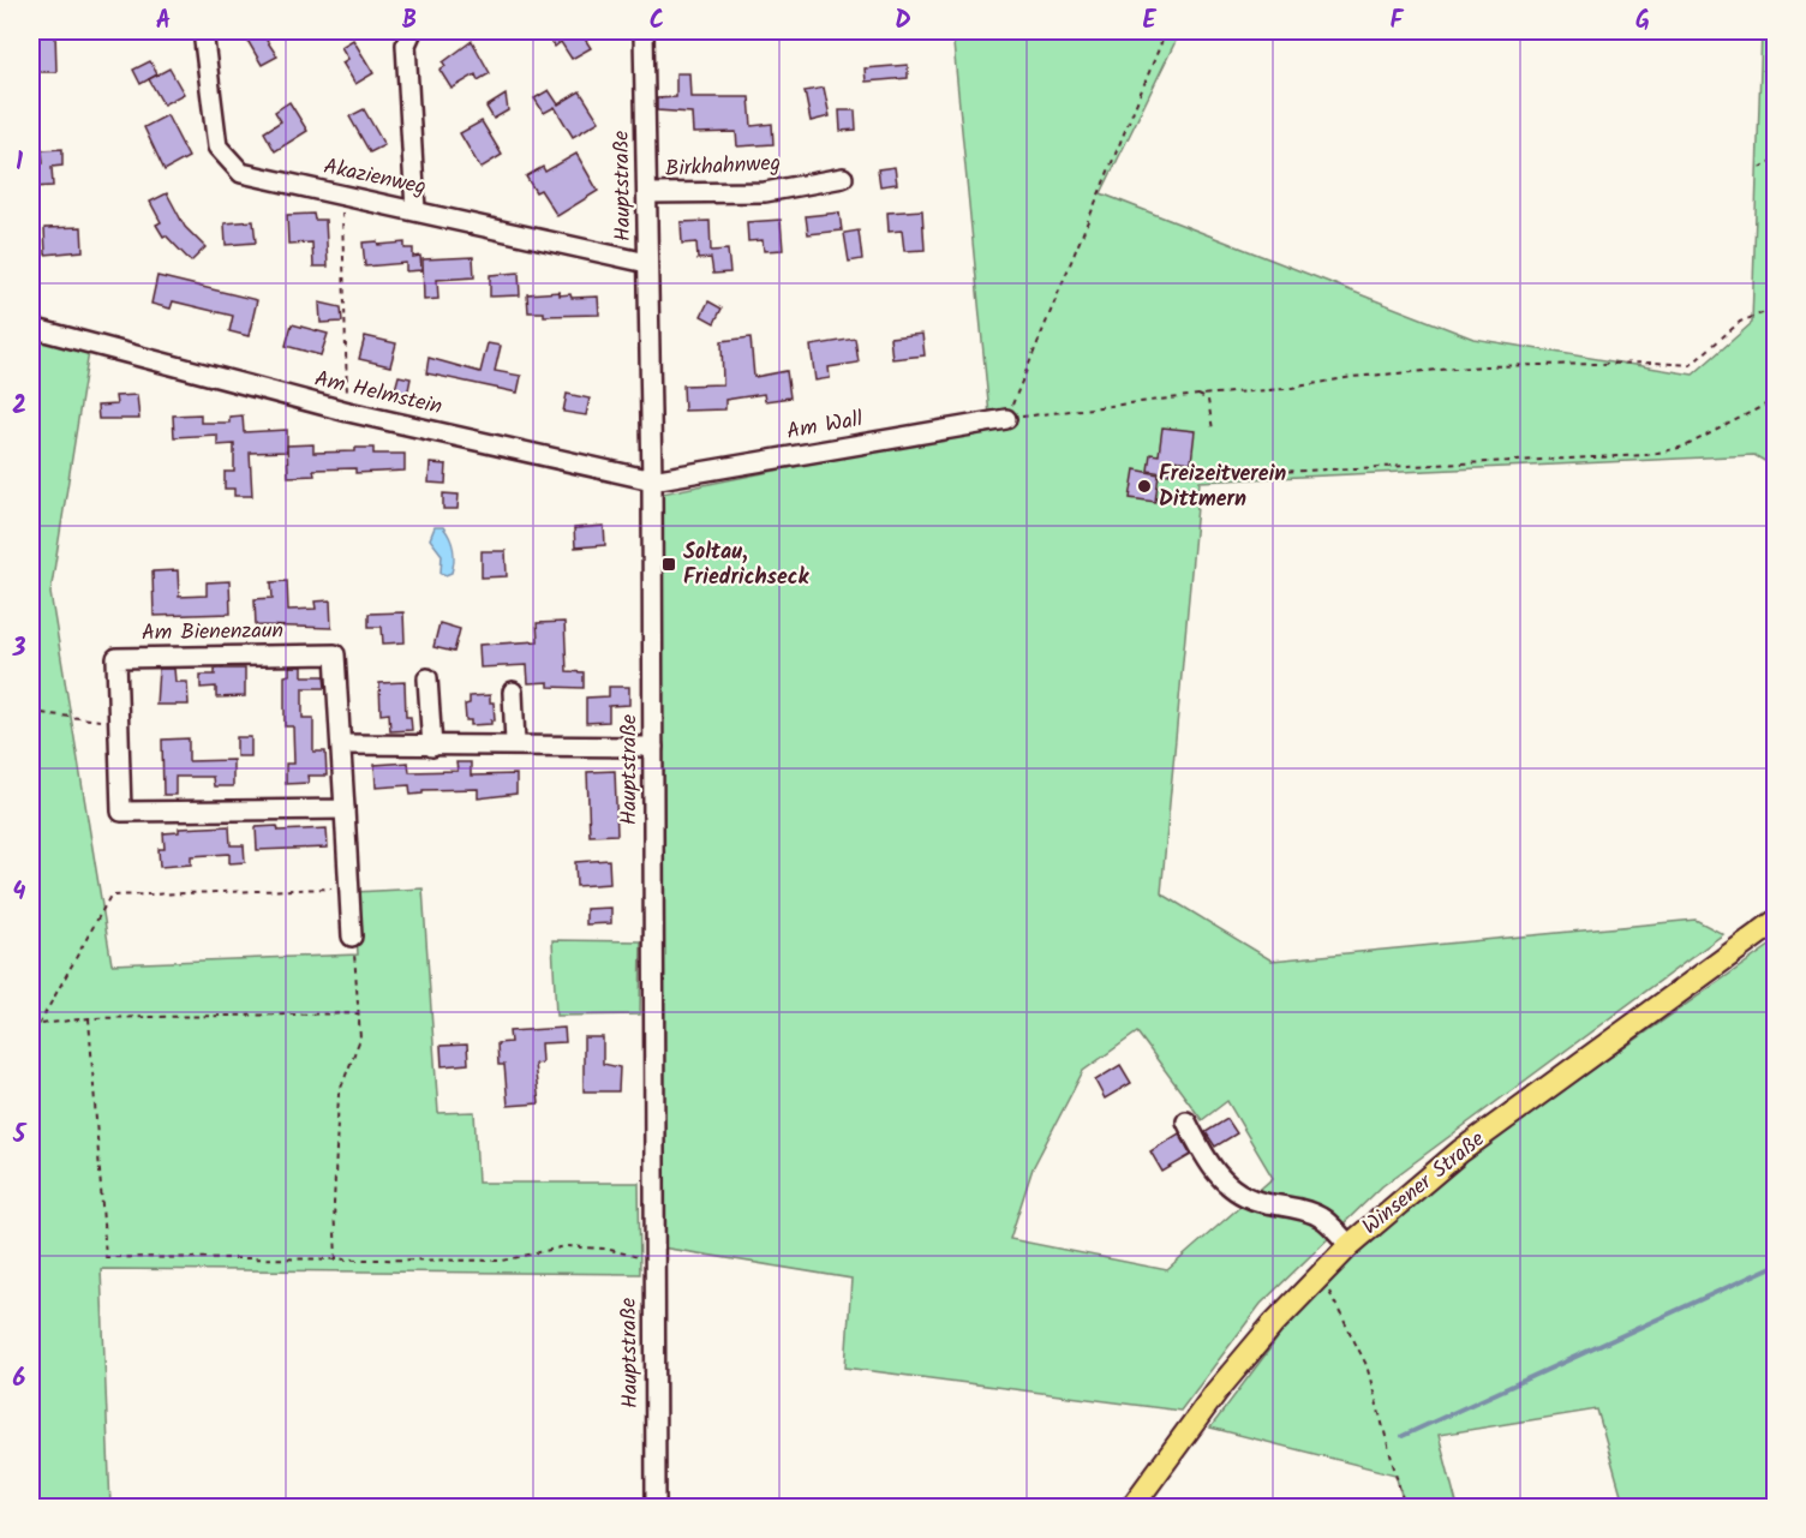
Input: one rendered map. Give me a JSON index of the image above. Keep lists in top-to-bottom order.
{
  "streets": {
    "main road": ["Winsener Straße"],
    "street": [
      "Birkhahnweg",
      "Akazienweg",
      "Hauptstraße",
      "Am Helmstein",
      "Am Wall",
      "Am Bienenzaun"
    ]
  },
  "crossings": [
    ["Birkhahnweg", "Hauptstraße"],
    ["Akazienweg", "Hauptstraße"],
    ["Hauptstraße", "Am Helmstein"],
    ["Hauptstraße", "Am Wall"],
    ["Am Helmstein", "Am Wall"]
  ],
  "places": {
    "other": ["Freizeitverein Dittmern"],
    "transit": ["Soltau, Friedrichseck"]
  },
  "grid": {
    "columns": [
      "A",
      "B",
      "C",
      "D",
      "E",
      "F",
      "G"
    ],
    "rows": [
      "1",
      "2",
      "3",
      "4",
      "5",
      "6"
    ]
  }
}
